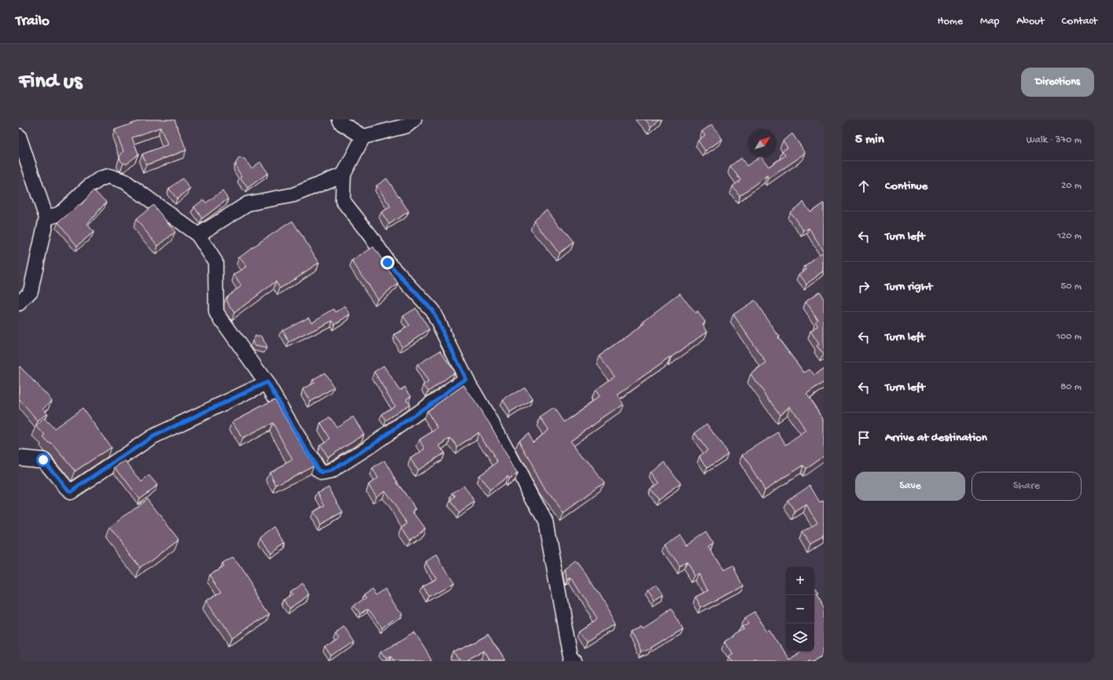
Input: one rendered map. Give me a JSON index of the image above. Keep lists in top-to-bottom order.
{
  "north": "top right",
  "page": {
    "header": "Trailo",
    "nav": [
      "Home",
      "Map",
      "About",
      "Contact"
    ],
    "buttons": [
      "Directions",
      ["Save", "Share"]
    ],
    "title": "Find us",
    "heading": ["5 min", "Walk · 370 m"],
    "list": [
      ["Continue", "20 m"],
      ["Turn left", "120 m"],
      ["Turn right", "50 m"],
      ["Turn left", "100 m"],
      ["Turn left", "80 m"],
      "Arrive at destination"
    ],
    "map_buttons": ["+", "−"]
  }
}
